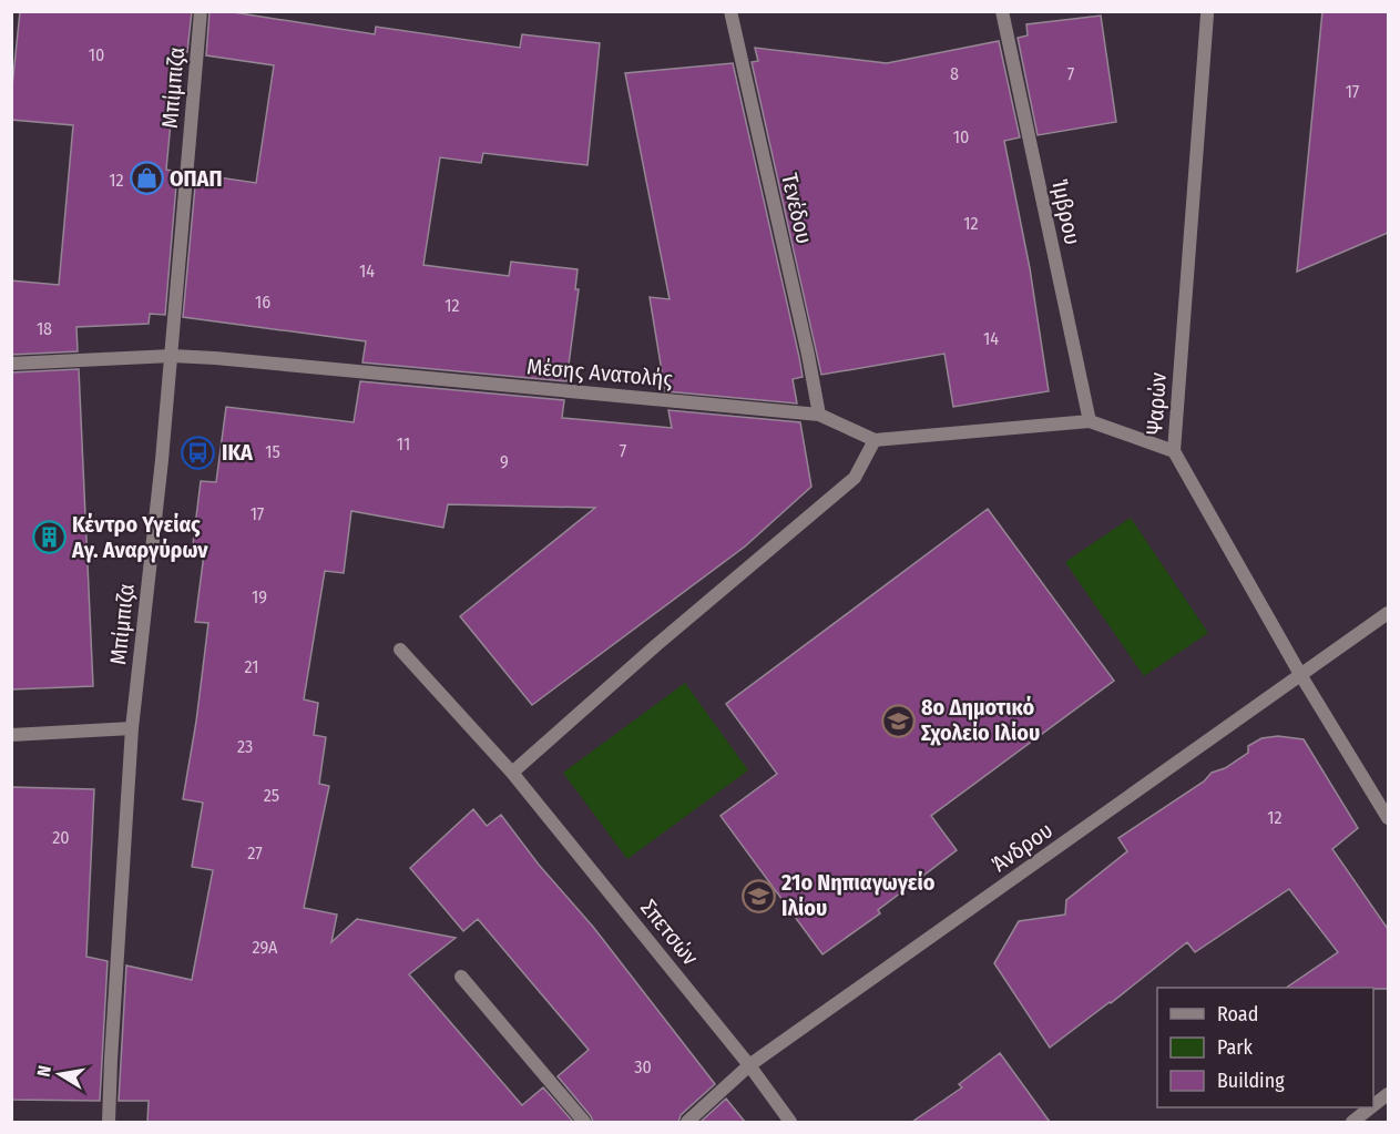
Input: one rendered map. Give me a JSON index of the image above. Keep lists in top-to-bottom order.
{
  "streets": {
    "street": [
      "Μπίμπιζα",
      "Τενέδου",
      "Ίμβρου",
      "Μέσης Ανατολής",
      "Ψαρών",
      "Άνδρου",
      "Σπετσών"
    ]
  },
  "crossings": [
    ["Μπίμπιζα", "Μέσης Ανατολής"],
    ["Τενέδου", "Μέσης Ανατολής"],
    ["Ίμβρου", "Μέσης Ανατολής"],
    ["Μέσης Ανατολής", "Ψαρών"],
    ["Ψαρών", "Άνδρου"],
    ["Άνδρου", "Σπετσών"]
  ],
  "places": {
    "shop": ["ΟΠΑΠ"],
    "bus stop": ["ΙΚΑ"],
    "building": ["Κέντρο Υγείας Αγ. Αναργύρων"],
    "school or university": ["8ο Δημοτικό Σχολείο Ιλίου", "21ο Νηπιαγωγείο Ιλίου"]
  },
  "house_numbers": [
    "10",
    "8",
    "7",
    "17",
    "10",
    "12",
    "12",
    "14",
    "16",
    "12",
    "18",
    "14",
    "11",
    "7",
    "15",
    "9",
    "17",
    "19",
    "21",
    "23",
    "25",
    "12",
    "20",
    "27",
    "29Α",
    "30"
  ],
  "legend": ["Road", "Park", "Building"],
  "north": "left"
}
